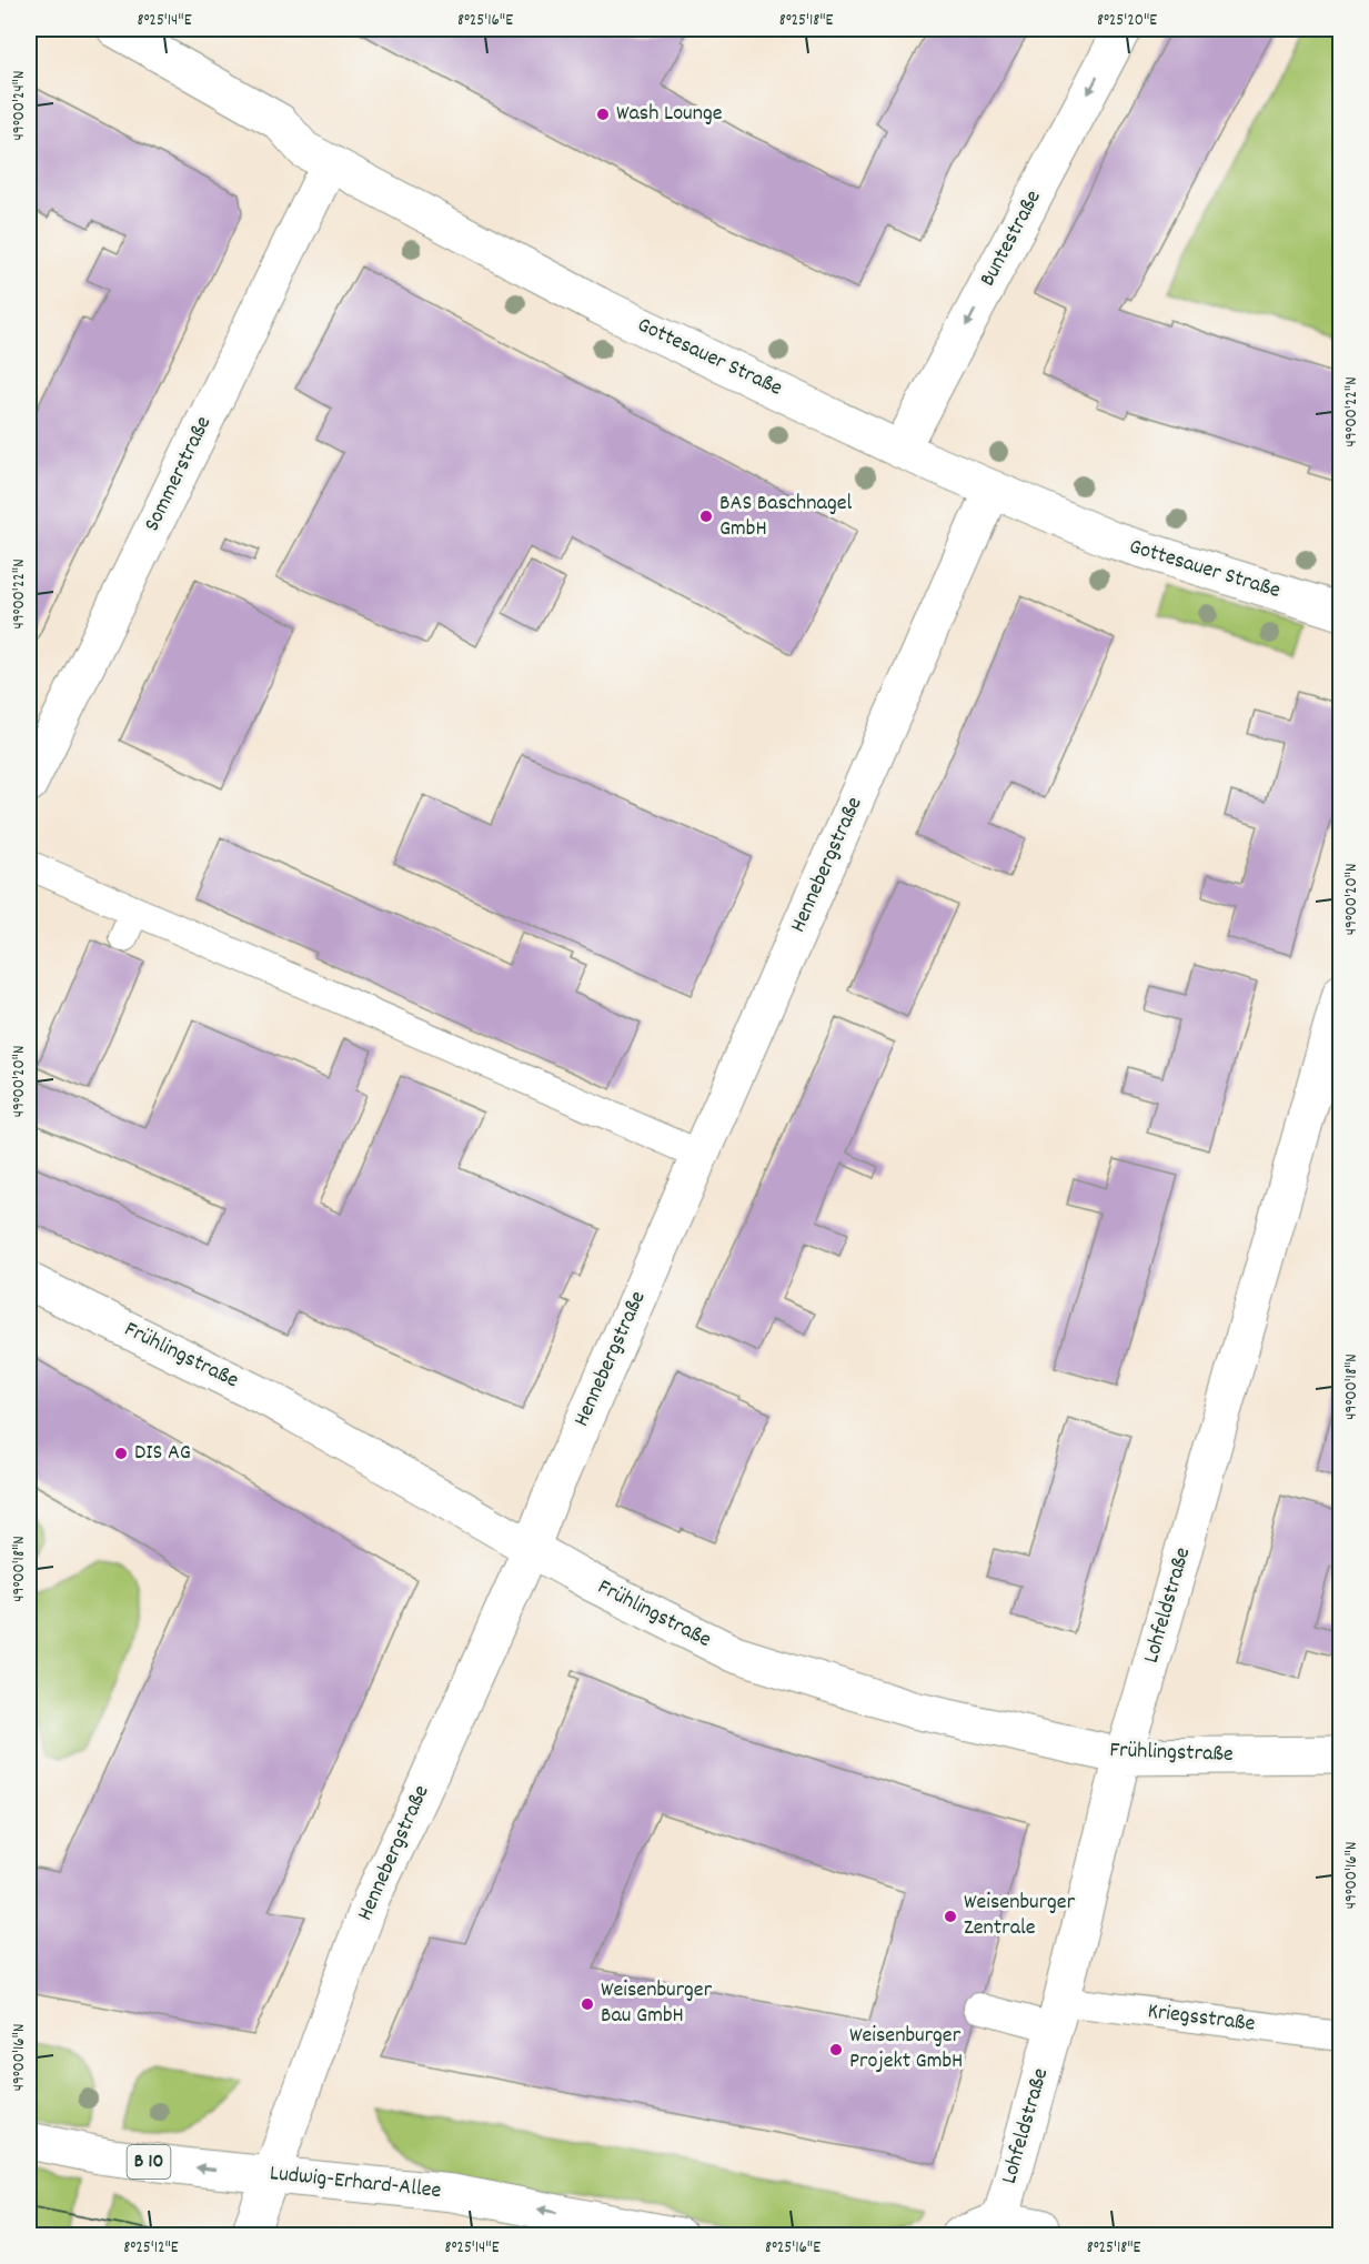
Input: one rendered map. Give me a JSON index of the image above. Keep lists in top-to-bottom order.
{
  "streets": {
    "street": [
      "Buntestraße",
      "Gottesauer Straße",
      "Sommerstraße",
      "Hennebergstraße",
      "Frühlingstraße",
      "Lohfeldstraße",
      "B 10",
      "Ludwig-Erhard-Allee"
    ],
    "lane": ["Kriegsstraße"]
  },
  "crossings": [
    ["Buntestraße", "Gottesauer Straße"],
    ["Gottesauer Straße", "Sommerstraße"],
    ["Gottesauer Straße", "Hennebergstraße"],
    ["Hennebergstraße", "Frühlingstraße"],
    ["Hennebergstraße", "Ludwig-Erhard-Allee"],
    ["Frühlingstraße", "Lohfeldstraße"],
    ["Lohfeldstraße", "Kriegsstraße"]
  ],
  "one_way": ["Buntestraße", "Ludwig-Erhard-Allee"],
  "places": [
    "Wash Lounge",
    "BAS Baschnagel GmbH",
    "DIS AG",
    "Weisenburger Zentrale",
    "Weisenburger Bau GmbH",
    "Weisenburger Projekt GmbH"
  ],
  "coordinates": [
    "8°25'14\"E",
    "8°25'16\"E",
    "8°25'18\"E",
    "8°25'20\"E",
    "49°00'24\"N",
    "49°00'22\"N",
    "49°00'20\"N",
    "49°00'18\"N",
    "49°00'16\"N",
    "8°25'12\"E"
  ]
}
